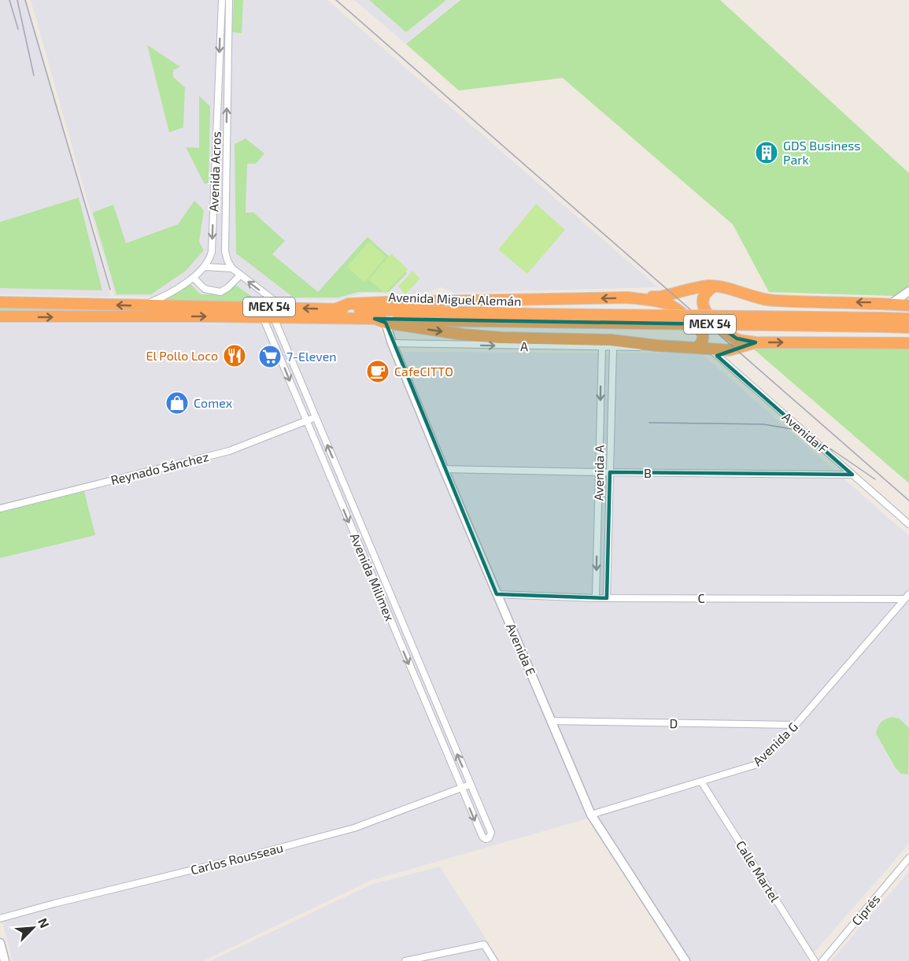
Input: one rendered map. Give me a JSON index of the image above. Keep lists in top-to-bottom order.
{
  "streets": {
    "highway": ["Avenida Miguel Alemán", "MEX 54"],
    "main road": ["Avenida E"],
    "street": [
      "Avenida Acros",
      "A",
      "Avenida F",
      "Reynado Sánchez",
      "Avenida A",
      "B",
      "Avenida Milimex",
      "C",
      "D",
      "Avenida G",
      "Carlos Rousseau",
      "Calle Martel",
      "Ciprés"
    ]
  },
  "crossings": [
    ["Avenida Acros", "Avenida Miguel Alemán"],
    ["Avenida Miguel Alemán", "Avenida Milimex"],
    ["A", "Avenida A"],
    ["A", "Avenida E"],
    ["Avenida F", "B"],
    ["Reynado Sánchez", "Avenida Milimex"],
    ["Avenida A", "B"],
    ["Avenida A", "C"],
    ["B", "Avenida E"],
    ["Avenida Milimex", "Carlos Rousseau"],
    ["C", "Avenida E"],
    ["C", "Avenida G"],
    ["Avenida E", "D"],
    ["Avenida E", "Avenida G"],
    ["D", "Avenida G"],
    ["Avenida G", "Calle Martel"]
  ],
  "one_way": ["A"],
  "places": {
    "building": ["GDS Business Park"],
    "restaurant": ["El Pollo Loco"],
    "supermarket": ["7-Eleven"],
    "cafe": ["CafeCITTO"],
    "shop": ["Comex"]
  },
  "north": "top right"
}
